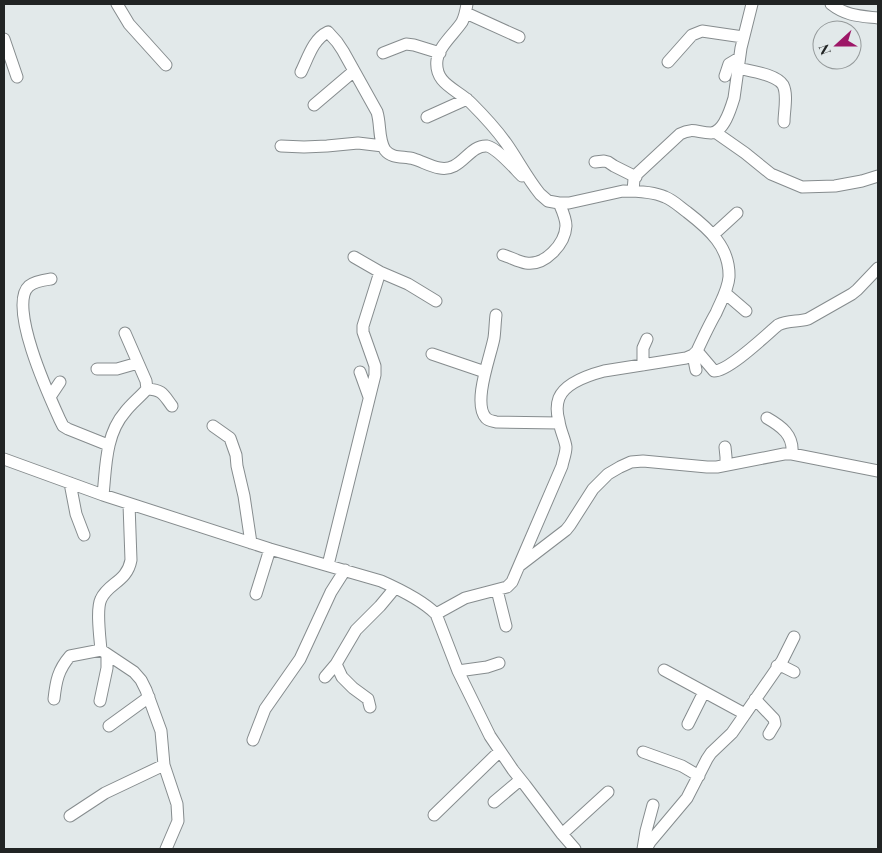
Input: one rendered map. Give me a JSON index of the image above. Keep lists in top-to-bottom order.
{
  "north": "left"
}
